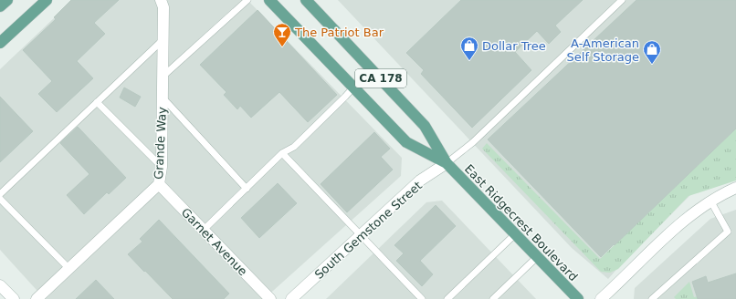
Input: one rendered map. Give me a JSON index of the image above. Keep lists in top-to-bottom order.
{
  "streets": {
    "main road": ["CA 178", "East Ridgecrest Boulevard"],
    "street": ["Grande Way", "South Gemstone Street", "Garnet Avenue"]
  },
  "crossings": [
    ["Grande Way", "Garnet Avenue"],
    ["East Ridgecrest Boulevard", "South Gemstone Street"]
  ],
  "places": {
    "bar": ["The Patriot Bar"],
    "shop": ["Dollar Tree", "A-American Self Storage"]
  }
}
